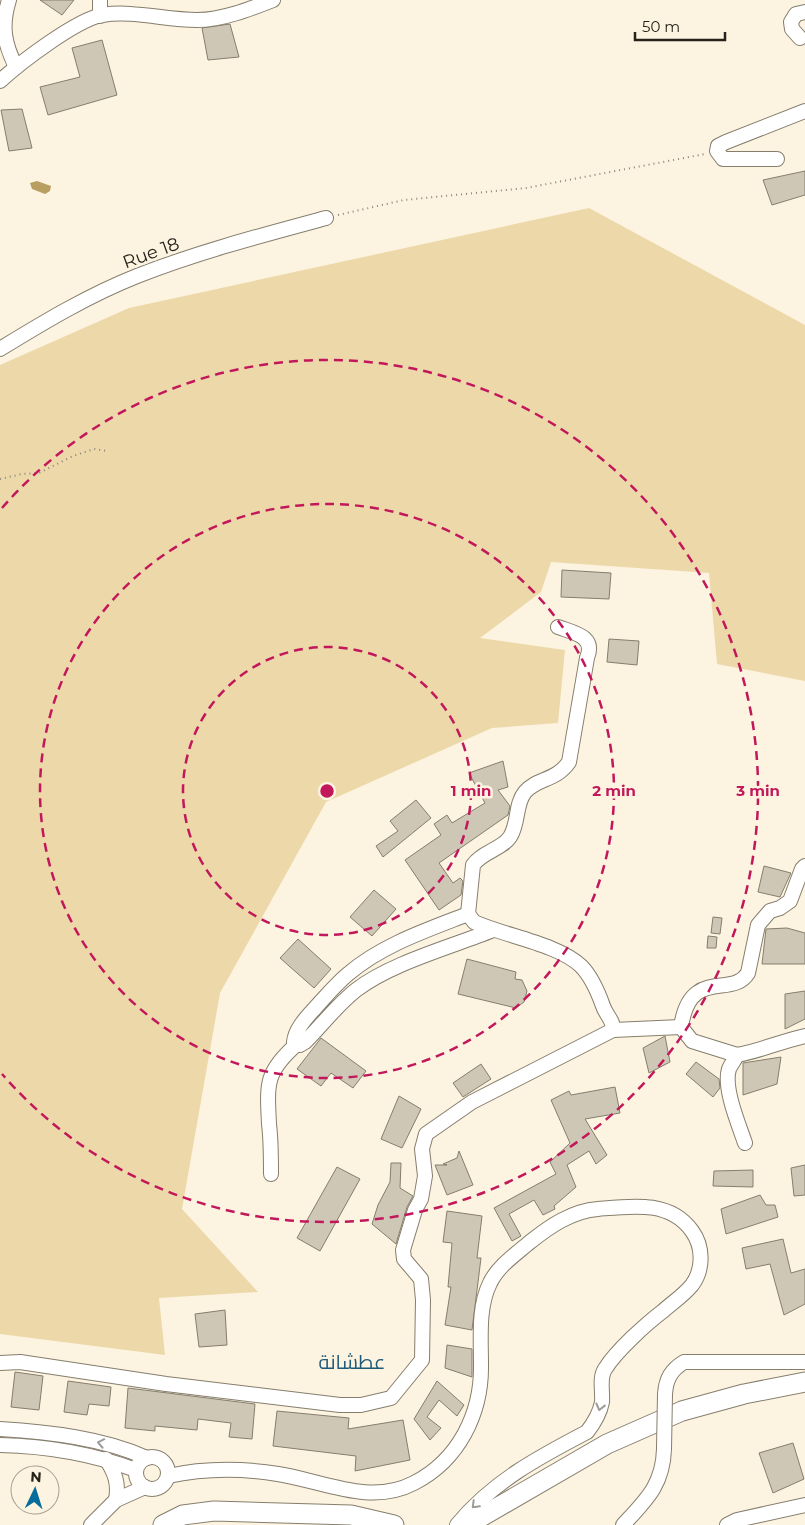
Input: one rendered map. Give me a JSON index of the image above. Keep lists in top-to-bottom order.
{
  "streets": {
    "street": ["Rue 18"]
  },
  "districts": ["عطشانة"],
  "scale_bar": "50 m",
  "north": "top",
  "rings": ["1 min", "2 min", "3 min"]
}
